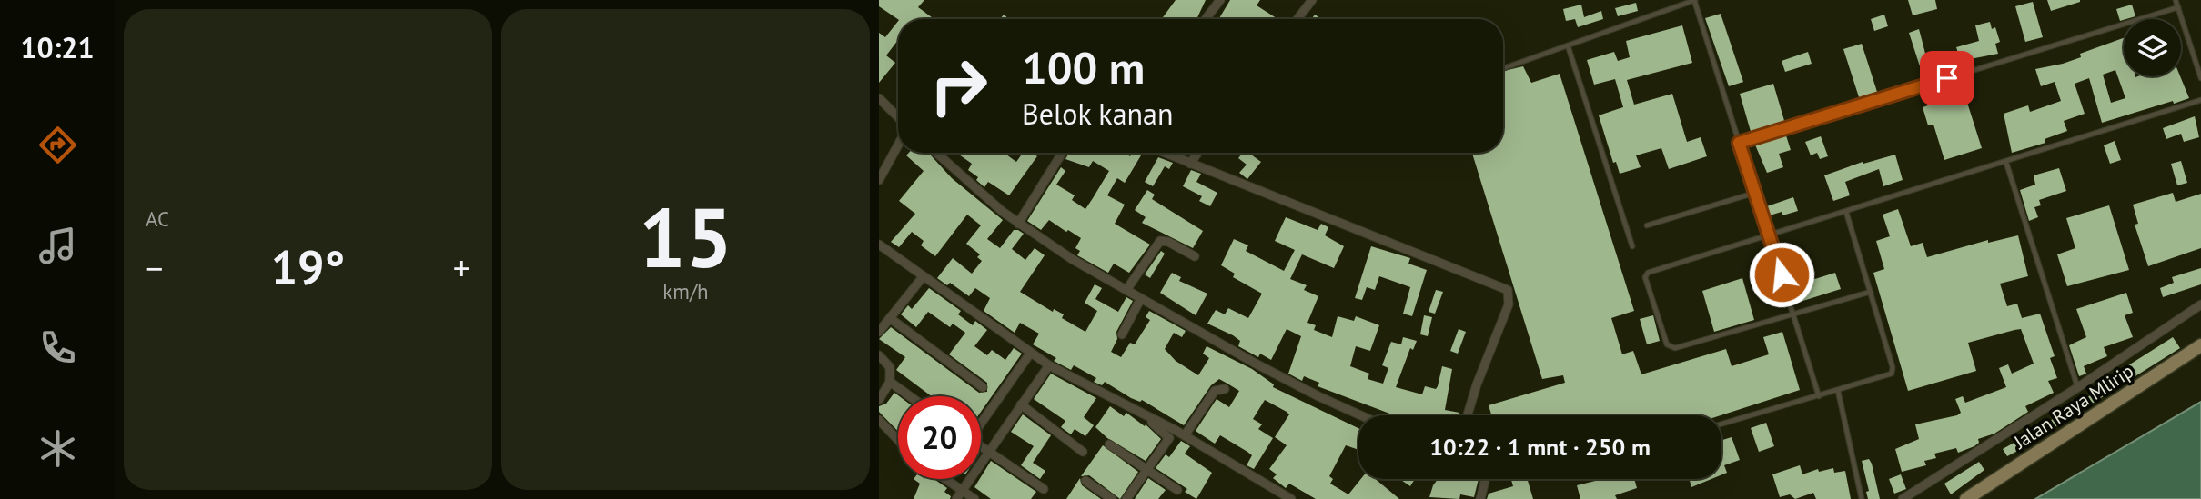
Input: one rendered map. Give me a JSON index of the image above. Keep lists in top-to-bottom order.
{
  "streets": {
    "main road": ["Jalan Raya Mlirip"]
  },
  "page": {
    "tabs": "10:21",
    "tile": [
      "AC",
      ["15", "km/h"]
    ],
    "turn": ["100 m", "Belok kanan"],
    "heat": ["−", "19°", "+"],
    "limit": "20",
    "trip": "10:22 · 1 mnt · 250 m"
  }
}
